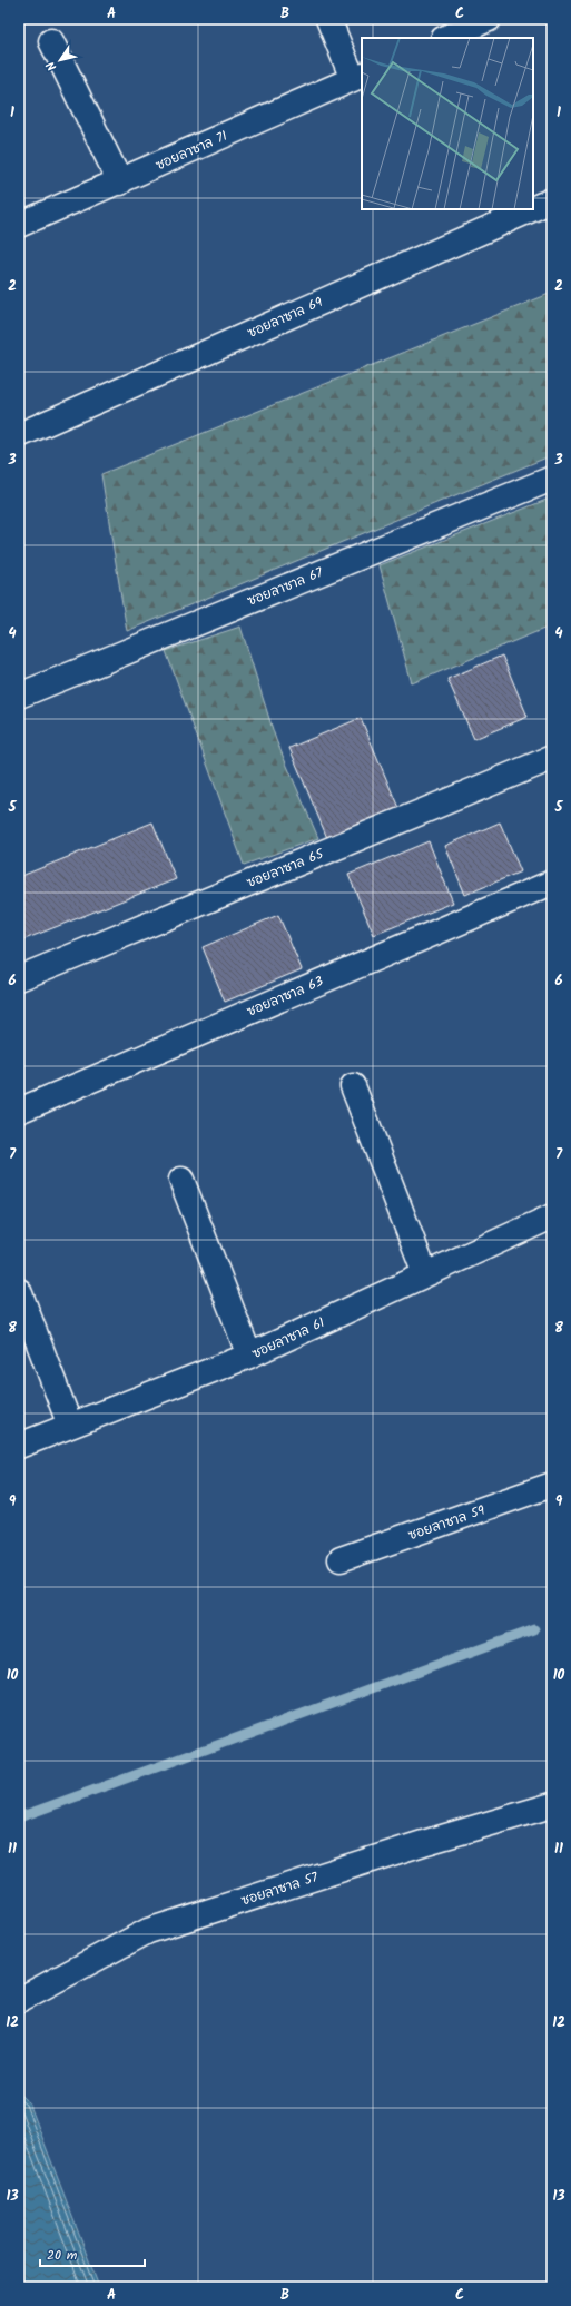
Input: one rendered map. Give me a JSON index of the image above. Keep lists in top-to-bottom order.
{
  "streets": {
    "street": [
      "ซอยลาซาล 71",
      "ซอยลาซาล 69",
      "ซอยลาซาล 67",
      "ซอยลาซาล 65",
      "ซอยลาซาล 63",
      "ซอยลาซาล 61",
      "ซอยลาซาล 59",
      "ซอยลาซาล 57"
    ]
  },
  "scale_bar": "20 m",
  "north": "bottom left",
  "grid": {
    "columns": ["A", "B", "C"],
    "rows": [
      "1",
      "2",
      "3",
      "4",
      "5",
      "6",
      "7",
      "8",
      "9",
      "10",
      "11",
      "12",
      "13"
    ]
  }
}
